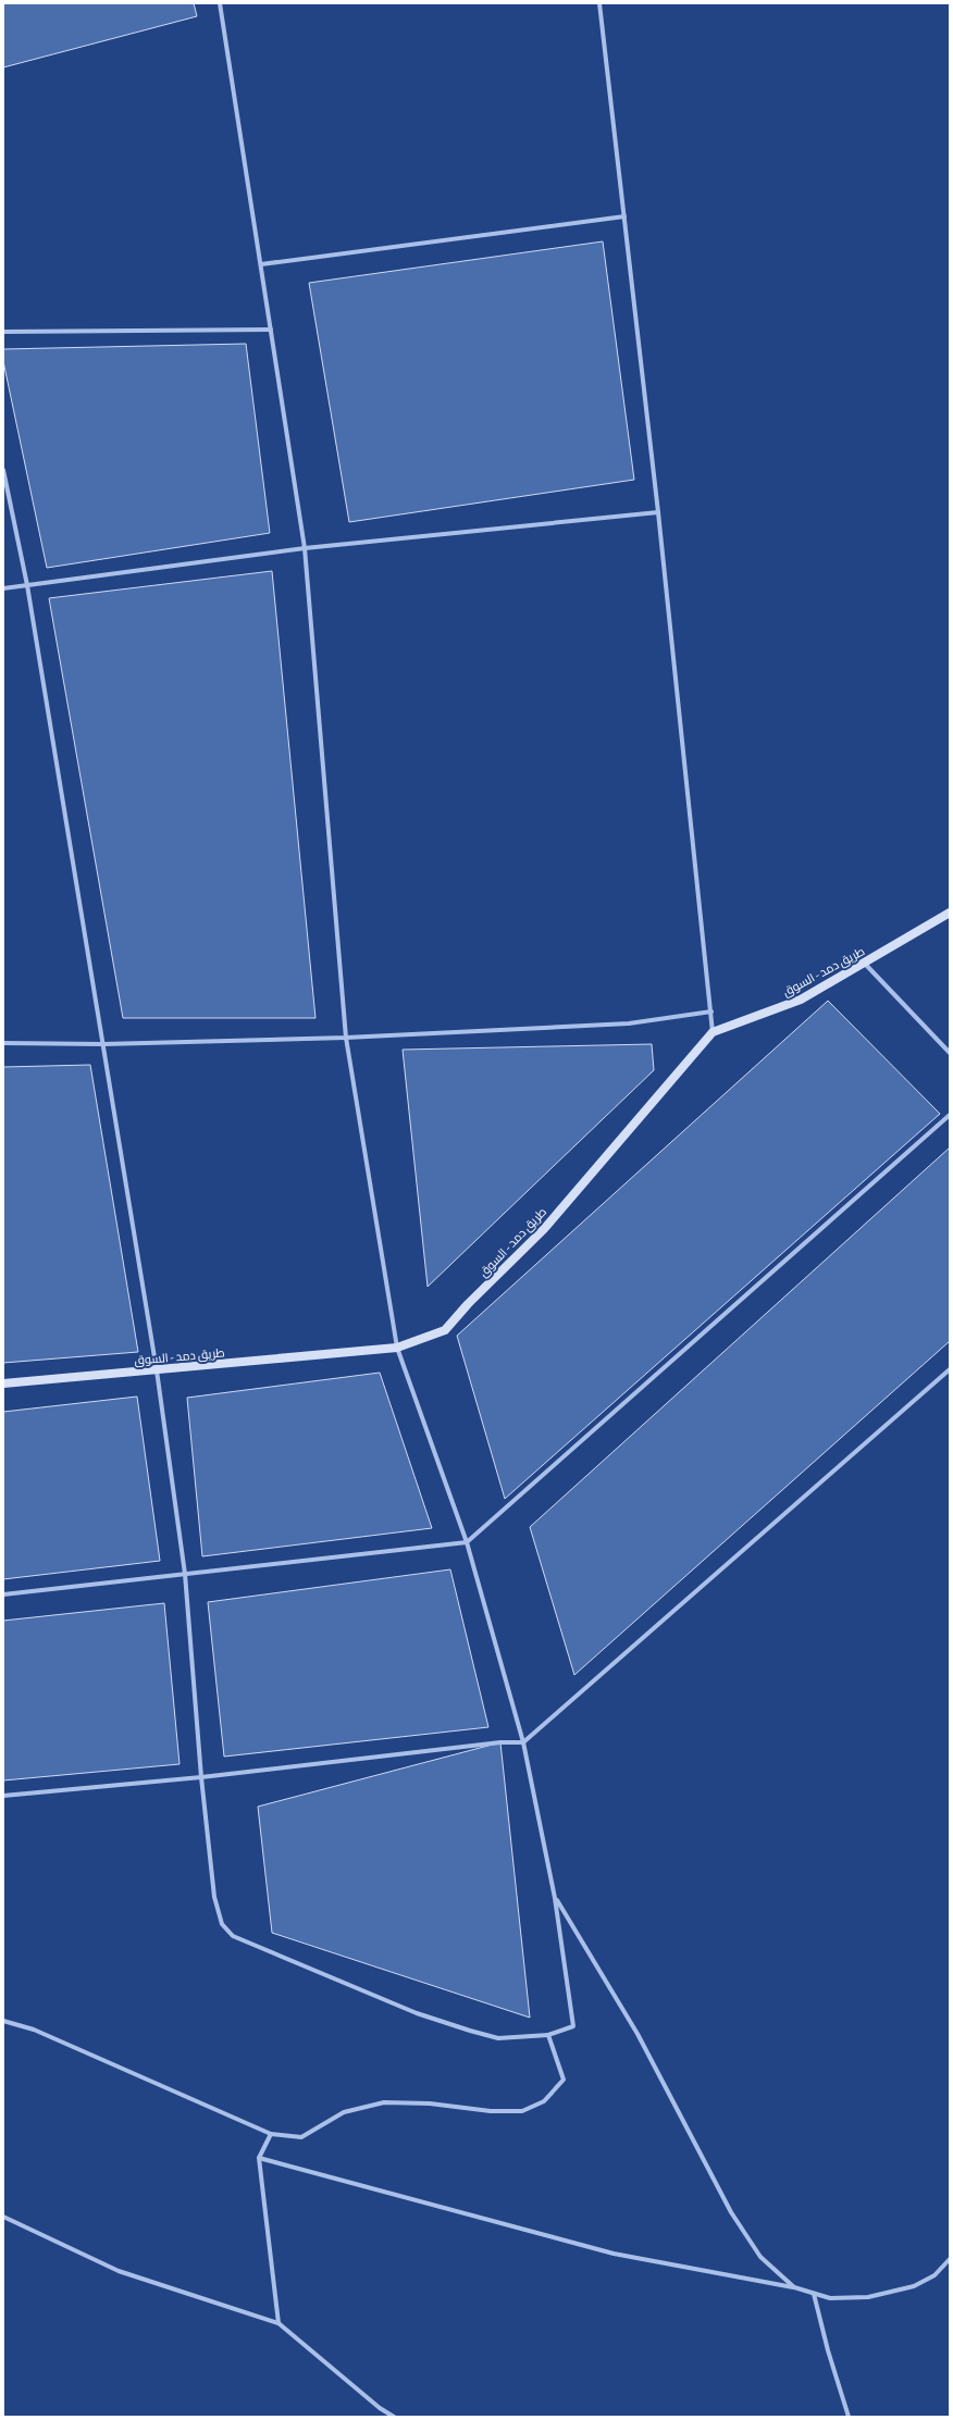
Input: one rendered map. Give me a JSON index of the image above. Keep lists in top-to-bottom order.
{
  "streets": {
    "main road": ["طريق دمد - السوق"]
  }
}
